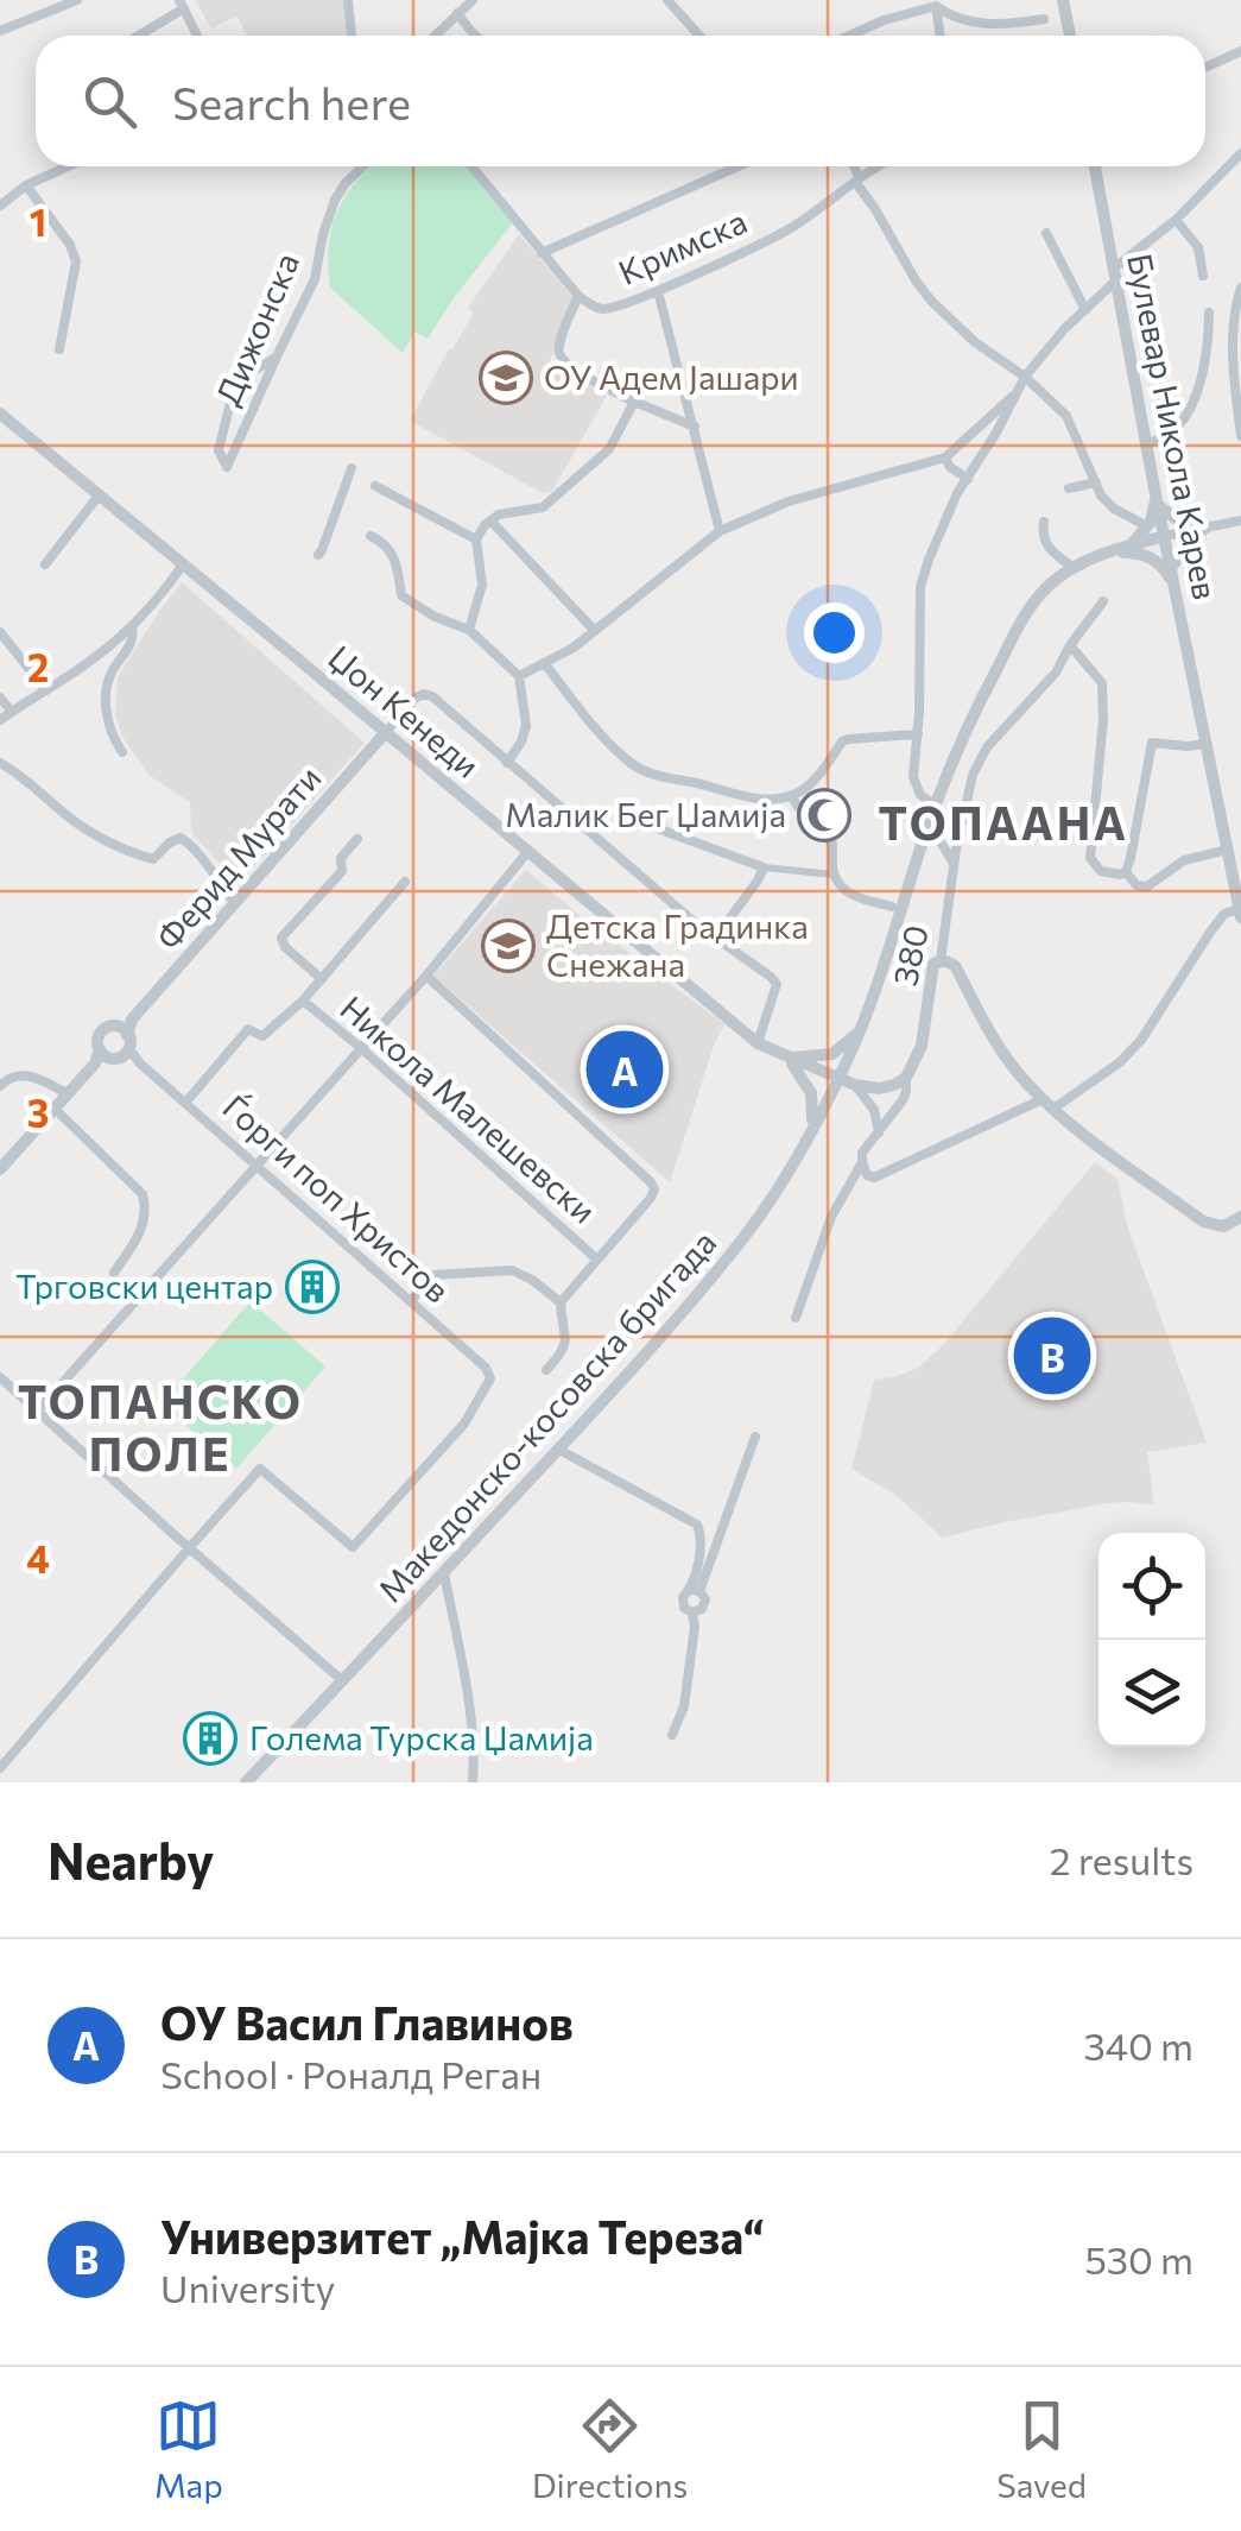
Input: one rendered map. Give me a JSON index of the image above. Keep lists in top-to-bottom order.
{
  "streets": {
    "street": [
      "Кримска",
      "Дижонска",
      "Булевар Никола Карев",
      "Џон Кенеди",
      "Ферид Мурати",
      "380",
      "Никола Малешевски",
      "Ѓорги поп Христов",
      "Македонско-косовска бригада"
    ]
  },
  "crossings": [
    ["Булевар Никола Карев", "Македонско-косовска бригада"],
    ["Џон Кенеди", "Ферид Мурати"],
    ["Џон Кенеди", "Македонско-косовска бригада"],
    ["Ферид Мурати", "Ѓорги поп Христов"]
  ],
  "districts": ["ТОПААНА", "ТОПАНСКО ПОЛЕ"],
  "places": {
    "school or university": ["ОУ Адем Јашари", "Детска Градинка Снежана"],
    "mosque": ["Малик Бег Џамија"],
    "building": ["Трговски центар", "Голема Турска Џамија"]
  },
  "page": {
    "search": "Search here",
    "pins": ["A", "B"],
    "heading": ["Nearby", "2 results"],
    "list": [
      {
        "mark": "A",
        "name": "ОУ Васил Главинов",
        "note": "School · Роналд Реган",
        "value": "340 m"
      },
      {
        "mark": "B",
        "name": "Универзитет „Мајка Тереза“",
        "note": "University",
        "value": "530 m"
      }
    ],
    "nav": ["Map", "Directions", "Saved"]
  },
  "grid": {
    "rows": [
      "1",
      "2",
      "3",
      "4"
    ]
  }
}
